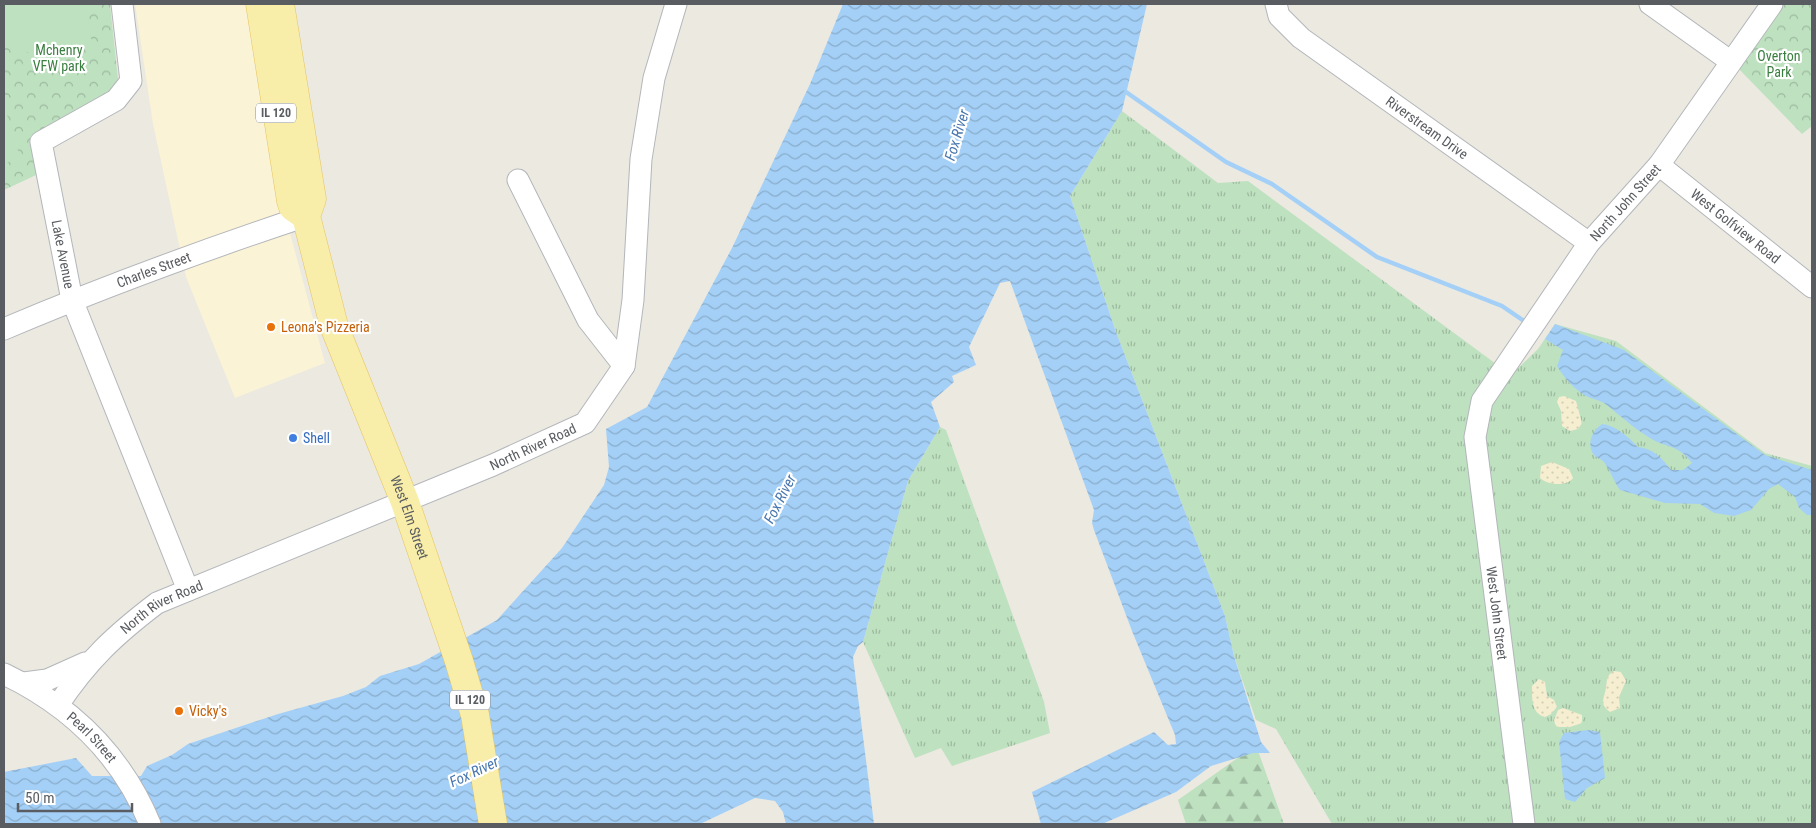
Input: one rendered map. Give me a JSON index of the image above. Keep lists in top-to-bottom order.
{
  "streets": {
    "main road": ["IL 120", "West Elm Street"],
    "street": [
      "Riverstream Drive",
      "North John Street",
      "West Golfview Road",
      "Lake Avenue",
      "Charles Street",
      "North River Road",
      "West John Street",
      "Pearl Street"
    ]
  },
  "crossings": [
    ["Riverstream Drive", "North John Street"],
    ["North John Street", "West Golfview Road"],
    ["North John Street", "West John Street"],
    ["Lake Avenue", "Charles Street"],
    ["Lake Avenue", "North River Road"],
    ["Charles Street", "West Elm Street"],
    ["North River Road", "West Elm Street"],
    ["North River Road", "Pearl Street"]
  ],
  "water": ["Fox River"],
  "parks": ["Mchenry VFW park", "Overton Park"],
  "places": ["Leona's Pizzeria", "Shell", "Vicky's"],
  "scale_bar": "50 m"
}
